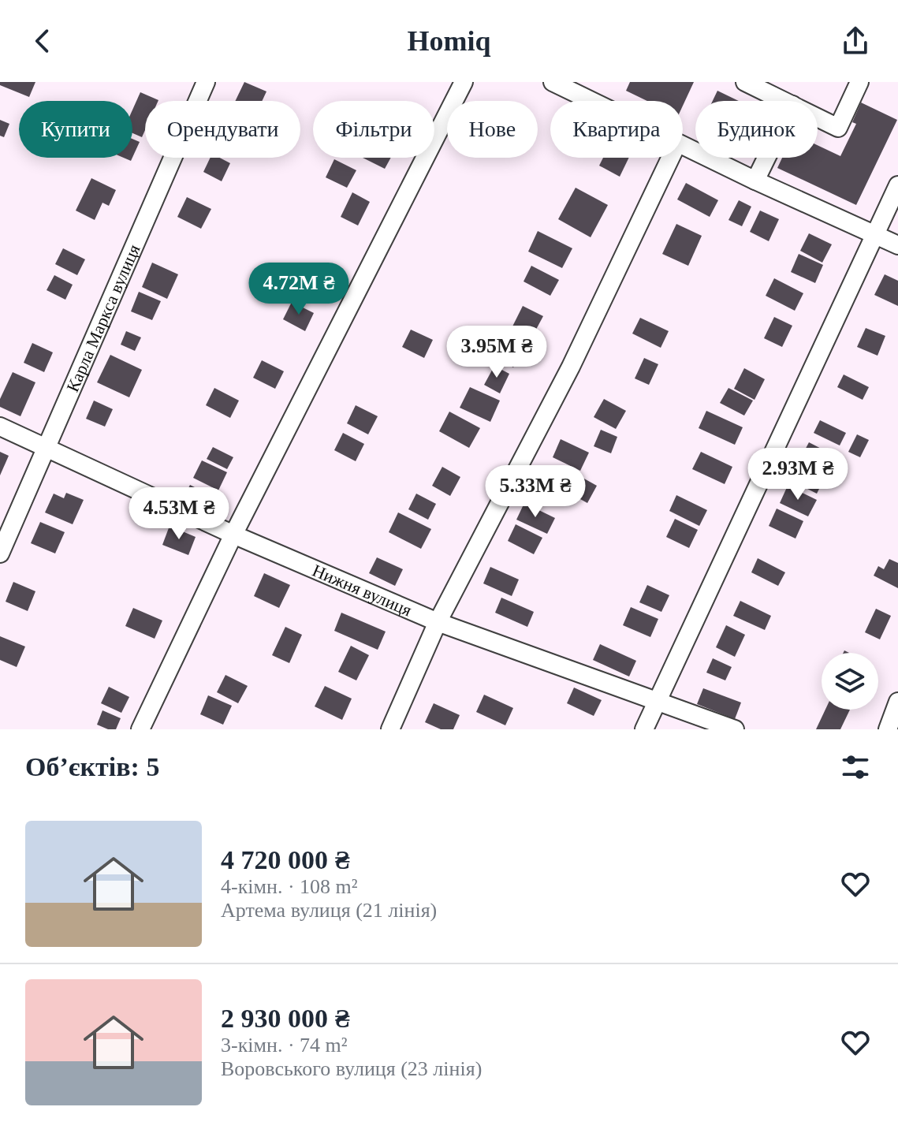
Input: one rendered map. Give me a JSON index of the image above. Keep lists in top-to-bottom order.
{
  "streets": {
    "street": ["Карла Маркса вулиця", "Нижня вулиця"]
  },
  "crossings": [
    ["Карла Маркса вулиця", "Нижня вулиця"]
  ],
  "page": {
    "header": "Homiq",
    "chip": [
      "Купити",
      "Орендувати",
      "Фільтри",
      "Нове",
      "Квартира",
      "Будинок"
    ],
    "price": [
      "4.72M ₴",
      "3.95M ₴",
      "2.93M ₴",
      "5.33M ₴",
      "4.53M ₴"
    ],
    "heading": "Об’єктів: 5",
    "list": [
      {
        "name": "4 720 000 ₴",
        "note": "4-кімн. · 108 m² · Артема вулиця (21 лiнiя)"
      },
      {
        "name": "2 930 000 ₴",
        "note": "3-кімн. · 74 m² · Воровського вулиця (23 лiнiя)"
      }
    ]
  }
}
